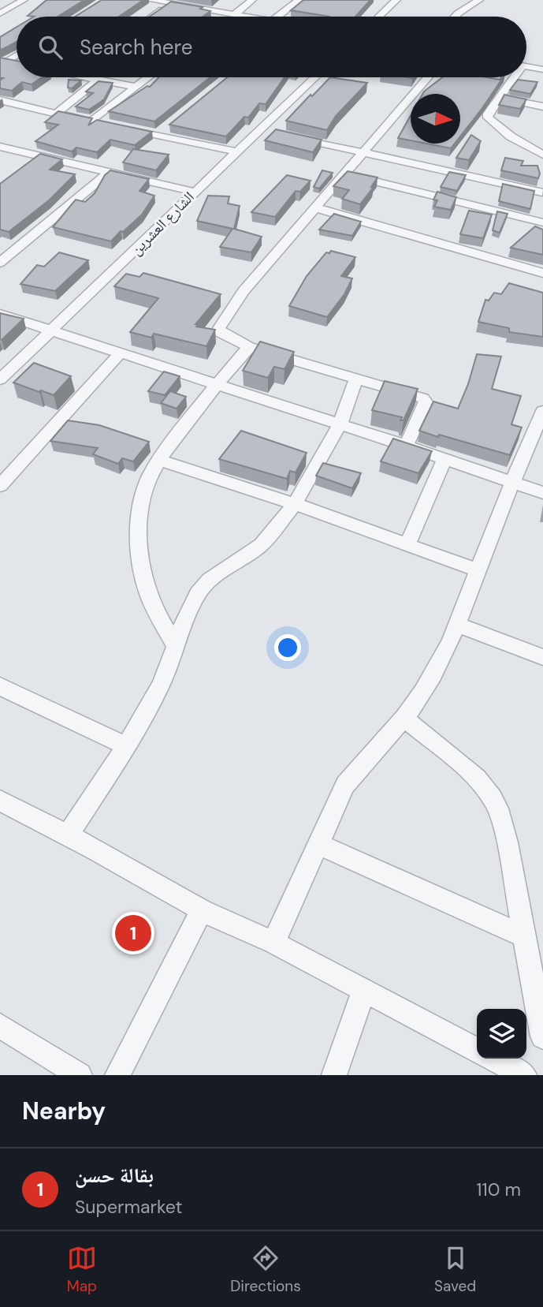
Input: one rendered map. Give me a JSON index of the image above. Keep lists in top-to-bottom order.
{
  "streets": {
    "street": ["الشارع العشرين"]
  },
  "north": "right",
  "page": {
    "search": "Search here",
    "pins": "1",
    "heading": "Nearby",
    "list": [
      {
        "mark": "1",
        "name": "بقالة حسن",
        "note": "Supermarket",
        "value": "110 m"
      }
    ],
    "nav": ["Map", "Directions", "Saved"]
  }
}
